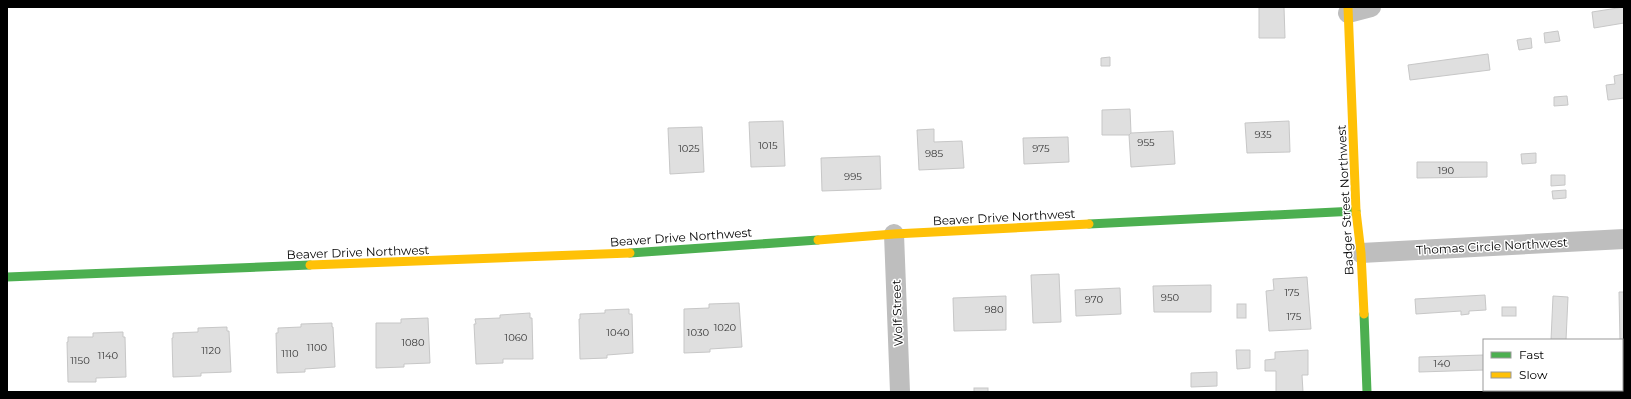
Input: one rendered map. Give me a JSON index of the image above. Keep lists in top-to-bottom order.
{
  "streets": {
    "street": [
      "Badger Street Northwest",
      "Beaver Drive Northwest",
      "Thomas Circle Northwest",
      "Wolf Street"
    ]
  },
  "crossings": [
    ["Badger Street Northwest", "Beaver Drive Northwest"],
    ["Badger Street Northwest", "Thomas Circle Northwest"],
    ["Beaver Drive Northwest", "Wolf Street"]
  ],
  "house_numbers": [
    "935",
    "955",
    "1015",
    "1025",
    "975",
    "985",
    "190",
    "995",
    "175",
    "950",
    "970",
    "980",
    "175",
    "1020",
    "1040",
    "1030",
    "1060",
    "1080",
    "1100",
    "1120",
    "1110",
    "1140",
    "1150",
    "140"
  ],
  "legend": ["Fast", "Slow"]
}
